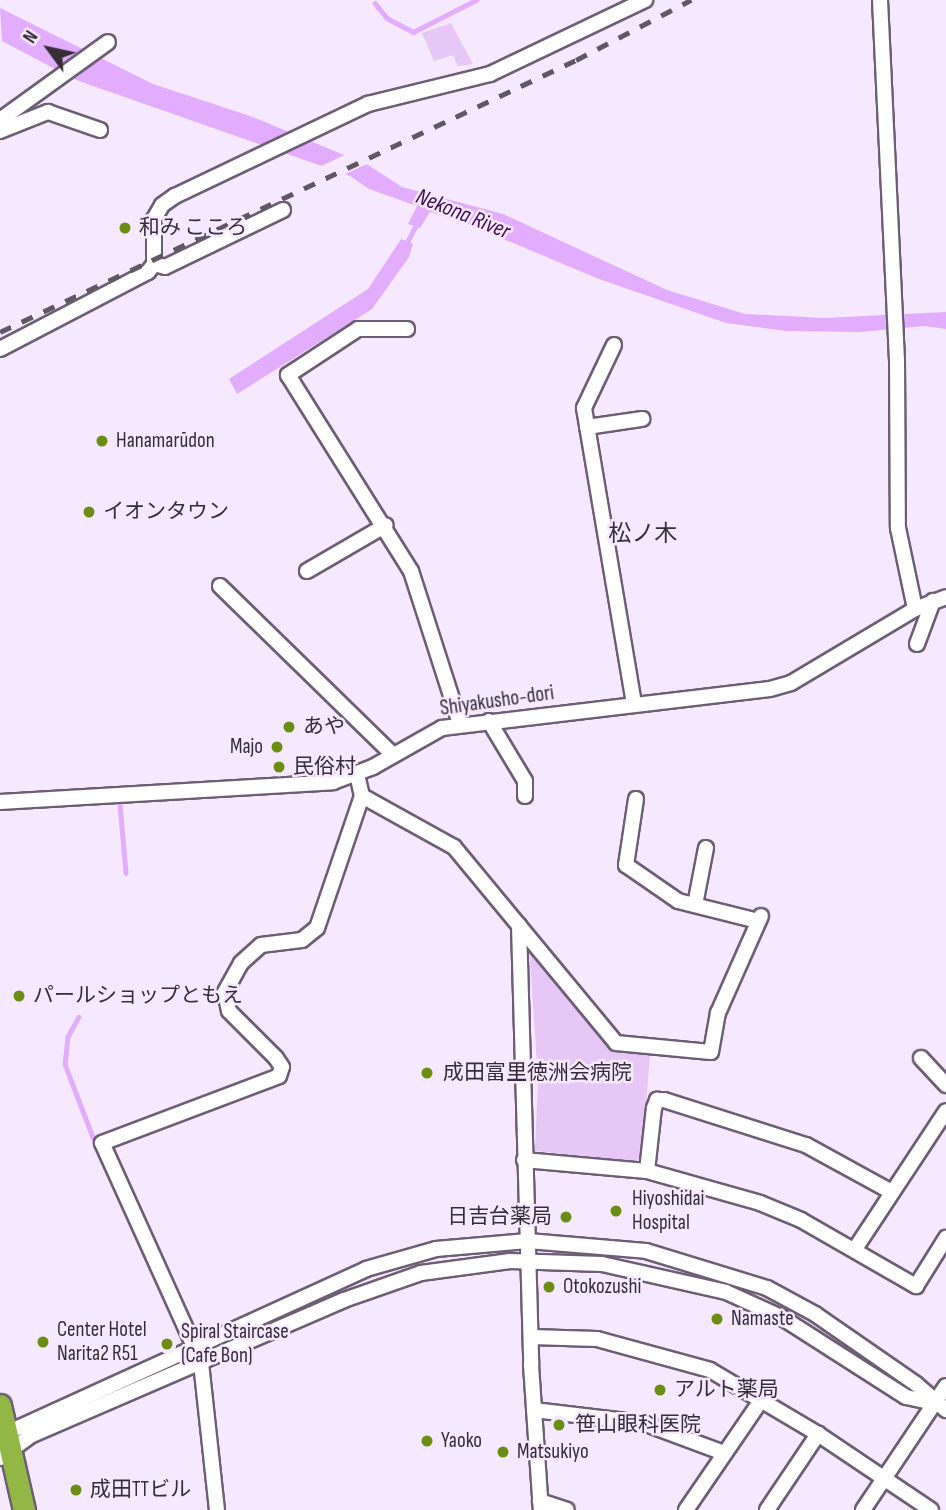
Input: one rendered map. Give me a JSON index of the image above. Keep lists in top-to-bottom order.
{
  "streets": {
    "street": ["Shiyakusho-dori"]
  },
  "districts": ["松ノ木"],
  "water": ["Nekona River"],
  "places": [
    "和み こころ",
    "Hanamarūdon",
    "イオンタウン",
    "あや",
    "Majo",
    "民俗村",
    "パールショップともえ",
    "成田富里徳洲会病院",
    "Hiyoshidai Hospital",
    "日吉台薬局",
    "Otokozushi",
    "Namaste",
    "Center Hotel Narita2 R51",
    "Spiral Staircase (Cafe Bon)",
    "アルト薬局",
    "笹山眼科医院",
    "Yaoko",
    "Matsukiyo",
    "成田TTビル"
  ],
  "north": "top left"
}
